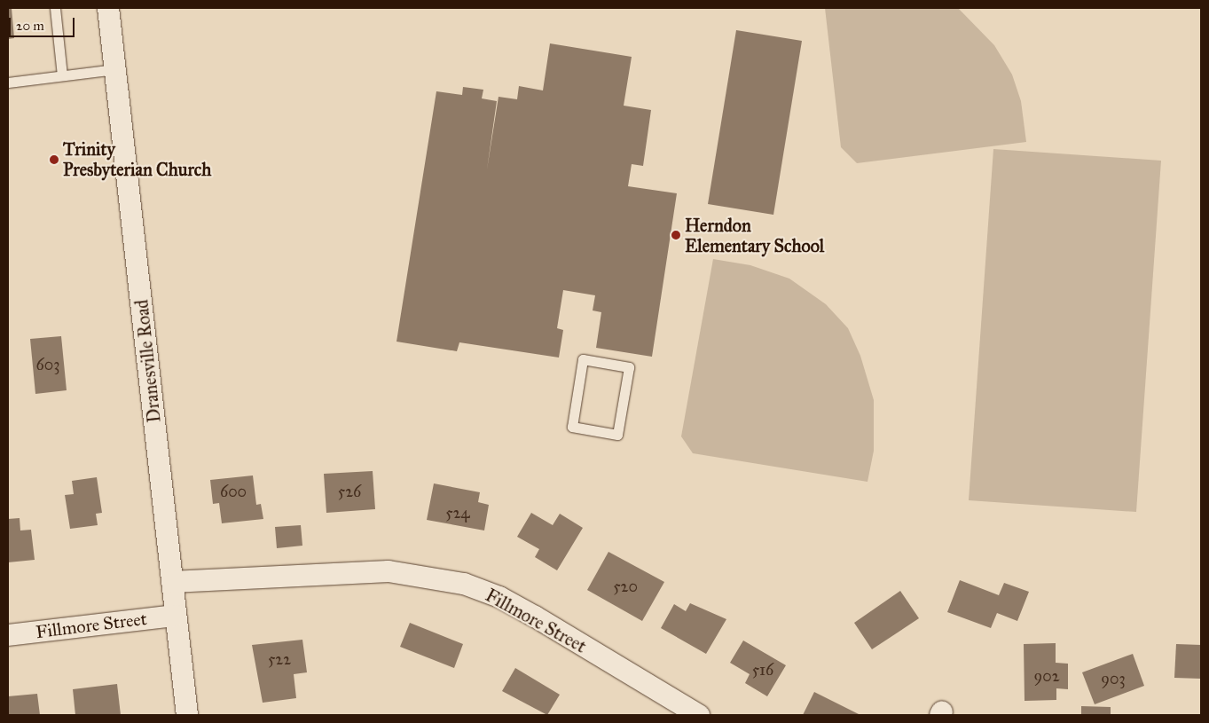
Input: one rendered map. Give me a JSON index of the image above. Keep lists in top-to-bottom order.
{
  "streets": {
    "street": ["Dranesville Road", "Fillmore Street"]
  },
  "crossings": [
    ["Dranesville Road", "Fillmore Street"]
  ],
  "places": ["Trinity Presbyterian Church", "Herndon Elementary School"],
  "house_numbers": [
    "603",
    "600",
    "526",
    "524",
    "520",
    "522",
    "516",
    "902",
    "903"
  ],
  "scale_bar": "20 m"
}
